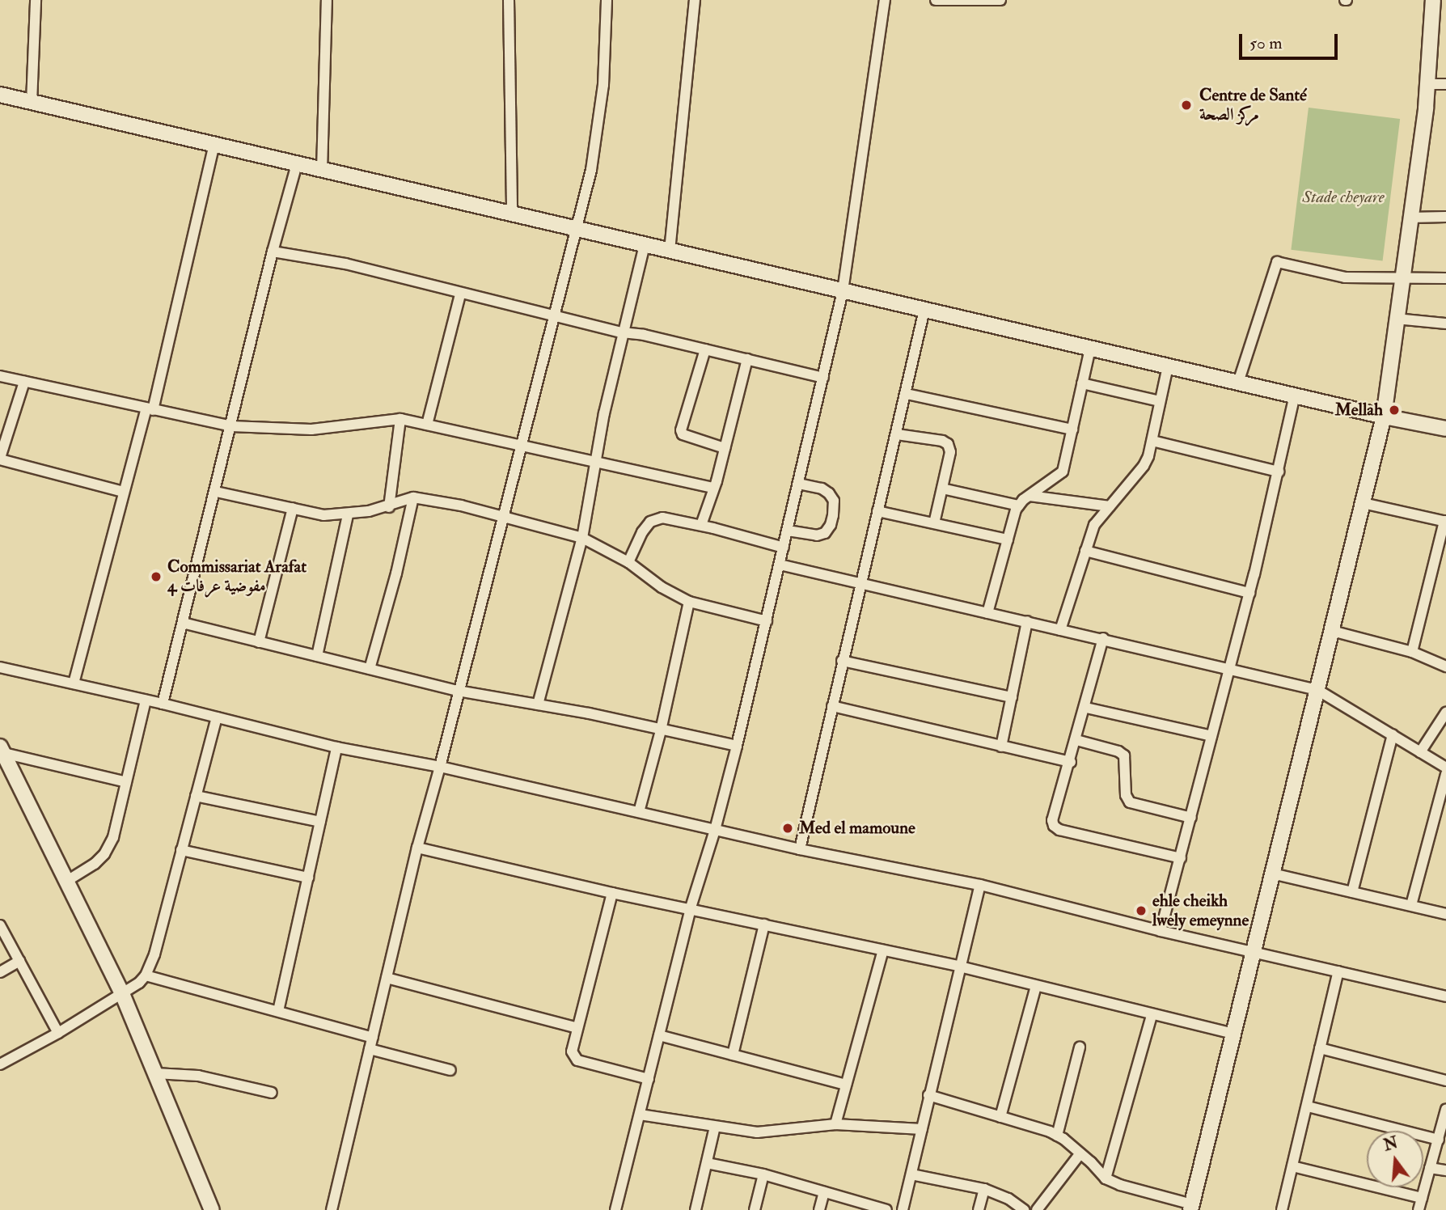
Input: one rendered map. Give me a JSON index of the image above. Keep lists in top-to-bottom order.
{
  "parks": ["Stade cheyare"],
  "places": [
    "Centre de Santé مركز الصحة",
    "Mellah",
    "Commissariat Arafat 4 مفوضية عرفات",
    "Med el mamoune",
    "ehle cheikh lwely emeynne"
  ],
  "scale_bar": "50 m",
  "north": "top"
}
